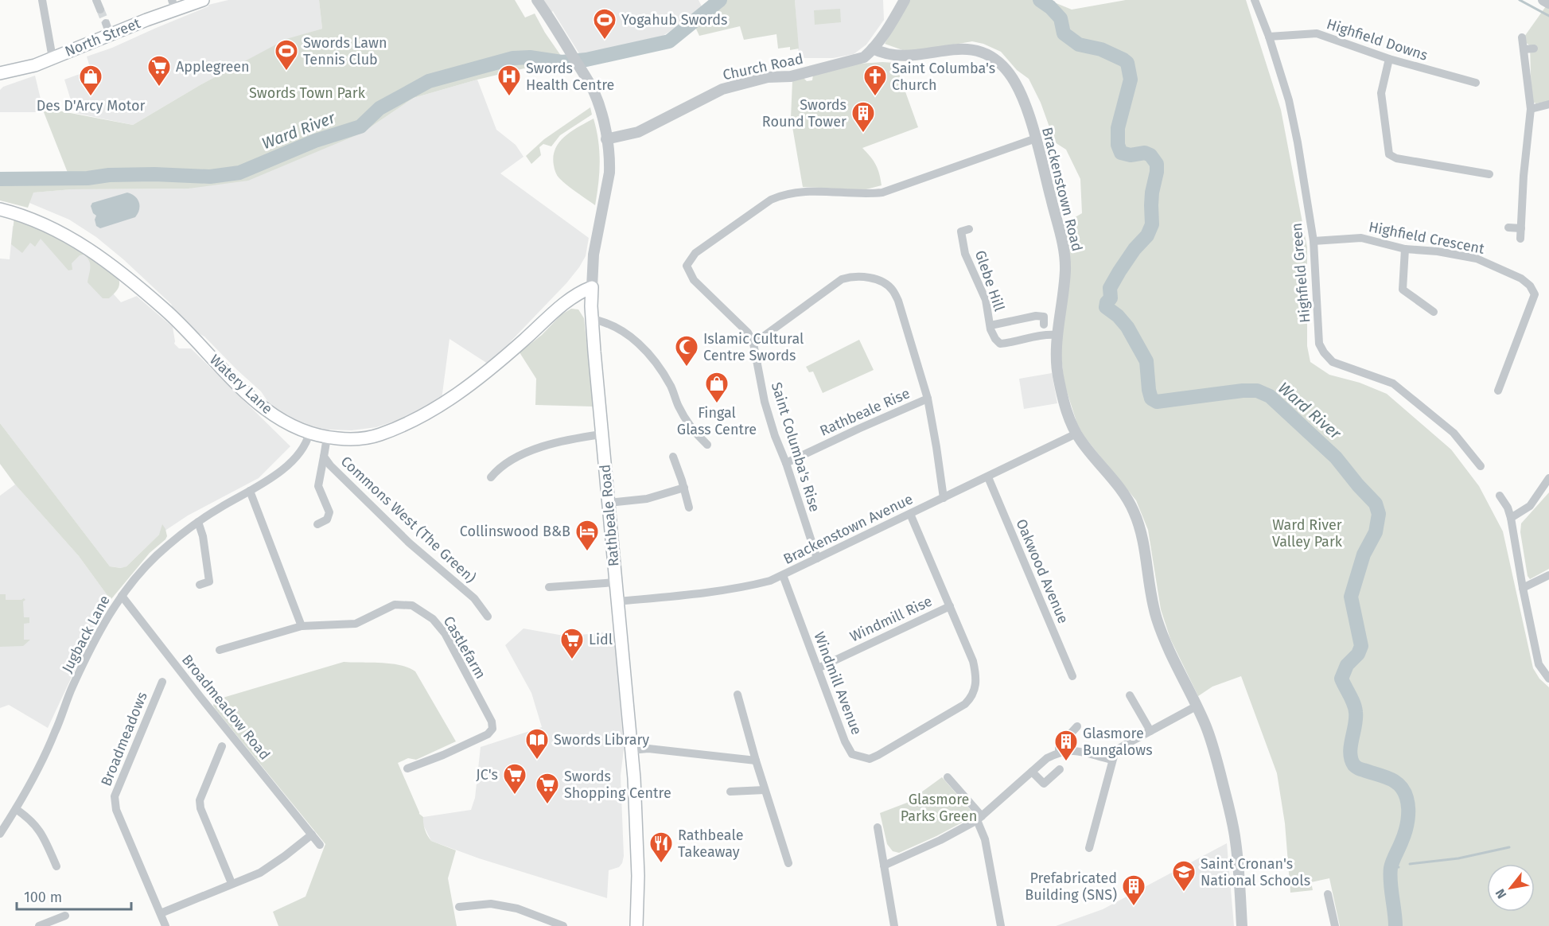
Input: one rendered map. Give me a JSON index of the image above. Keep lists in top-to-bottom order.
{
  "streets": {
    "main road": ["North Street", "Watery Lane", "Rathbeale Road"],
    "street": [
      "Highfield Downs",
      "Church Road",
      "Brackenstown Road",
      "Highfield Crescent",
      "Highfield Green",
      "Glebe Hill",
      "Rathbeale Rise",
      "Saint Columba's Rise",
      "Commons West (The Green)",
      "Brackenstown Avenue",
      "Oakwood Avenue",
      "Windmill Rise",
      "Jugback Lane",
      "Castlefarm",
      "Windmill Avenue",
      "Broadmeadow Road",
      "Broadmeadows"
    ]
  },
  "crossings": [
    ["Highfield Downs", "Highfield Green"],
    ["Church Road", "Brackenstown Road"],
    ["Church Road", "Rathbeale Road"],
    ["Brackenstown Road", "Glebe Hill"],
    ["Brackenstown Road", "Saint Columba's Rise"],
    ["Brackenstown Road", "Brackenstown Avenue"],
    ["Highfield Crescent", "Highfield Green"],
    ["Watery Lane", "Rathbeale Road"],
    ["Watery Lane", "Commons West (The Green)"],
    ["Watery Lane", "Jugback Lane"],
    ["Rathbeale Rise", "Saint Columba's Rise"],
    ["Saint Columba's Rise", "Brackenstown Avenue"],
    ["Rathbeale Road", "Brackenstown Avenue"],
    ["Brackenstown Avenue", "Oakwood Avenue"],
    ["Brackenstown Avenue", "Windmill Avenue"],
    ["Windmill Rise", "Windmill Avenue"],
    ["Jugback Lane", "Broadmeadow Road"]
  ],
  "water": ["Ward River"],
  "parks": ["Swords Town Park", "Ward River Valley Park", "Glasmore Parks Green"],
  "places": {
    "sports": ["Yogahub Swords", "Swords Lawn Tennis Club"],
    "supermarket": [
      "Applegreen",
      "Lidl",
      "JC's",
      "Swords Shopping Centre"
    ],
    "shop": ["Des D'Arcy Motor", "Fingal Glass Centre"],
    "hospital": ["Swords Health Centre"],
    "church": ["Saint Columba's Church"],
    "building": ["Swords Round Tower", "Glasmore Bungalows", "Prefabricated Building (SNS)"],
    "mosque": ["Islamic Cultural Centre Swords"],
    "hotel": ["Collinswood B&B"],
    "library": ["Swords Library"],
    "restaurant": ["Rathbeale Takeaway"],
    "school or university": ["Saint Cronan's National Schools"]
  },
  "scale_bar": "100 m",
  "north": "bottom left"
}
